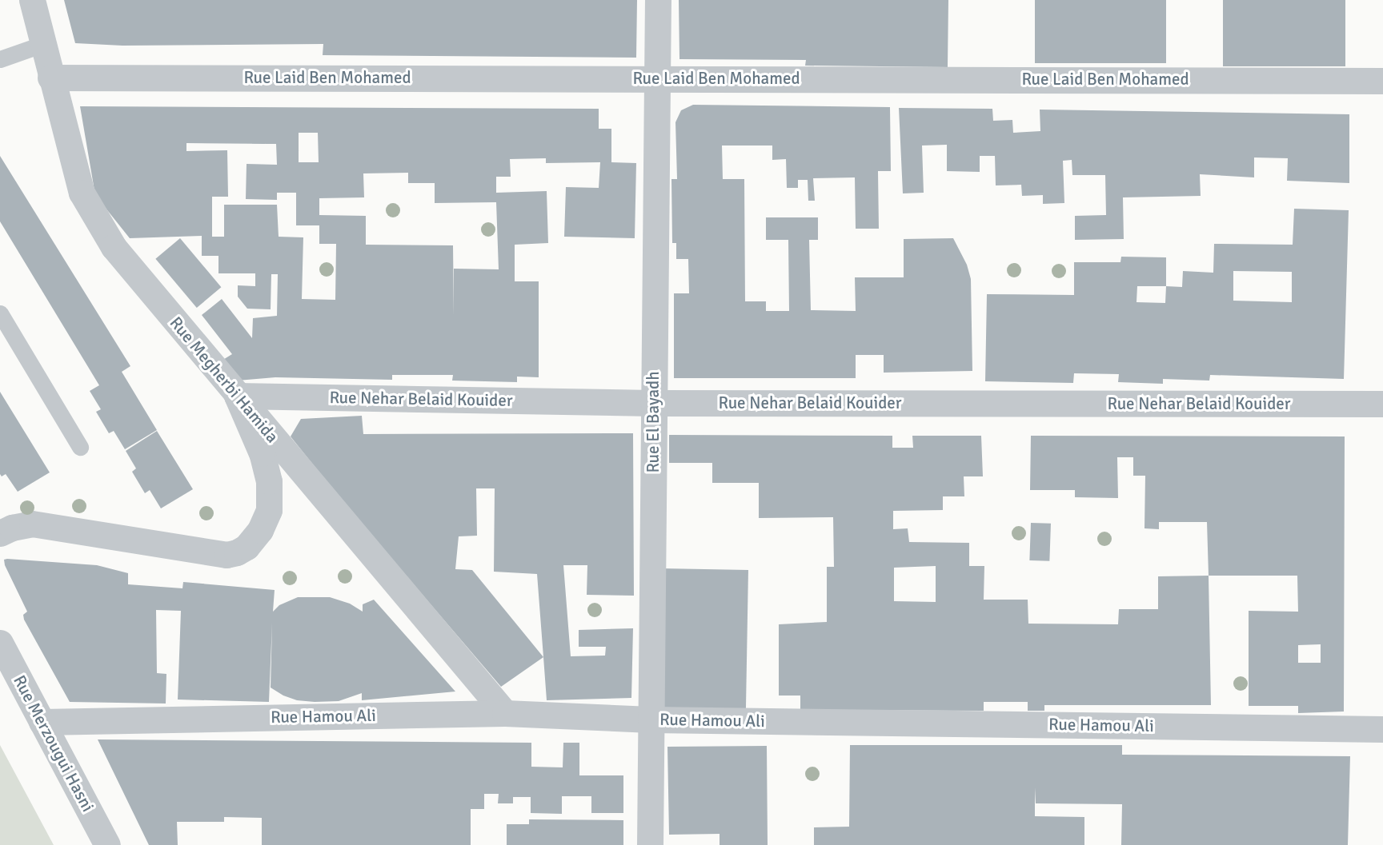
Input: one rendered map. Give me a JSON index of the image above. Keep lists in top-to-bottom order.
{
  "streets": {
    "street": [
      "Rue Laid Ben Mohamed",
      "Rue Megherbi Hamida",
      "Rue Nehar Belaid Kouider",
      "Rue El Bayadh",
      "Rue Hamou Ali",
      "Rue Merzougui Hasni"
    ]
  },
  "crossings": [
    ["Rue Laid Ben Mohamed", "Rue Megherbi Hamida"],
    ["Rue Laid Ben Mohamed", "Rue El Bayadh"],
    ["Rue Megherbi Hamida", "Rue Nehar Belaid Kouider"],
    ["Rue Megherbi Hamida", "Rue Hamou Ali"],
    ["Rue Nehar Belaid Kouider", "Rue El Bayadh"],
    ["Rue El Bayadh", "Rue Hamou Ali"],
    ["Rue Hamou Ali", "Rue Merzougui Hasni"]
  ]
}
